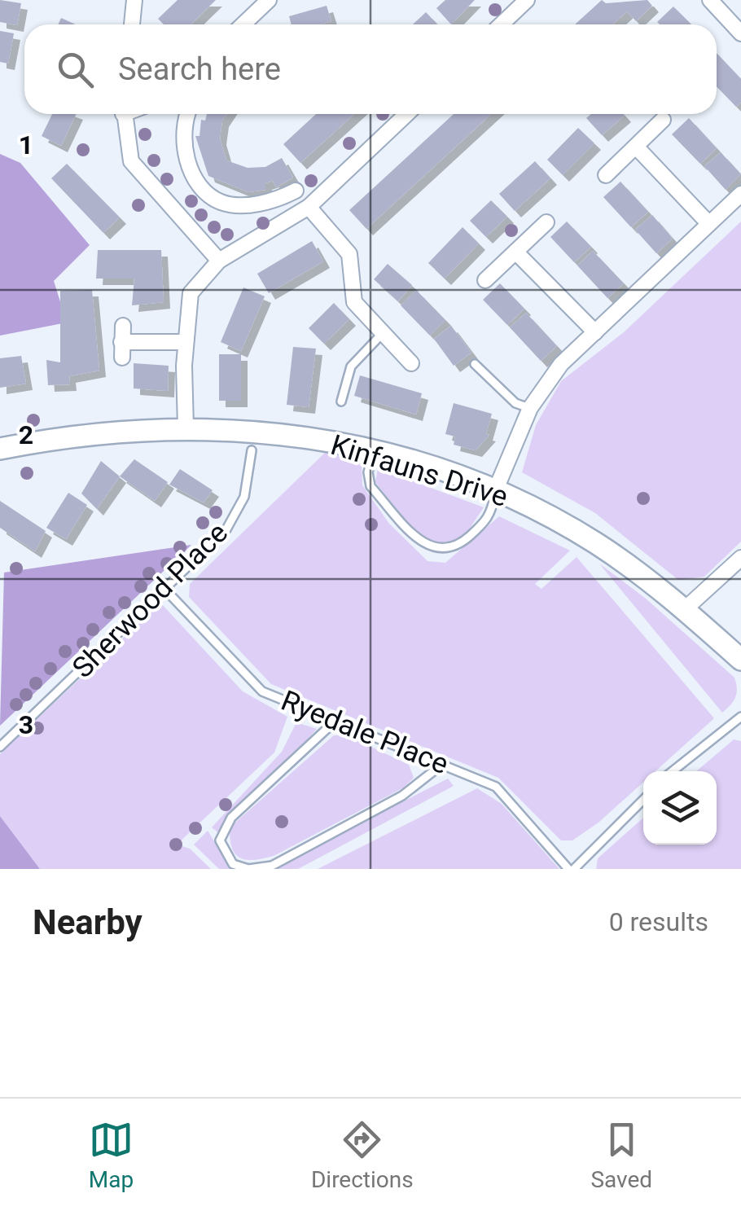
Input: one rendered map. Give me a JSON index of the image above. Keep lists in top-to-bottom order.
{
  "streets": {
    "street": ["Kinfauns Drive", "Sherwood Place"],
    "lane": ["Ryedale Place"]
  },
  "crossings": [
    ["Kinfauns Drive", "Sherwood Place"],
    ["Sherwood Place", "Ryedale Place"]
  ],
  "page": {
    "search": "Search here",
    "heading": ["Nearby", "0 results"],
    "nav": ["Map", "Directions", "Saved"]
  },
  "grid": {
    "rows": ["1", "2", "3"]
  }
}
